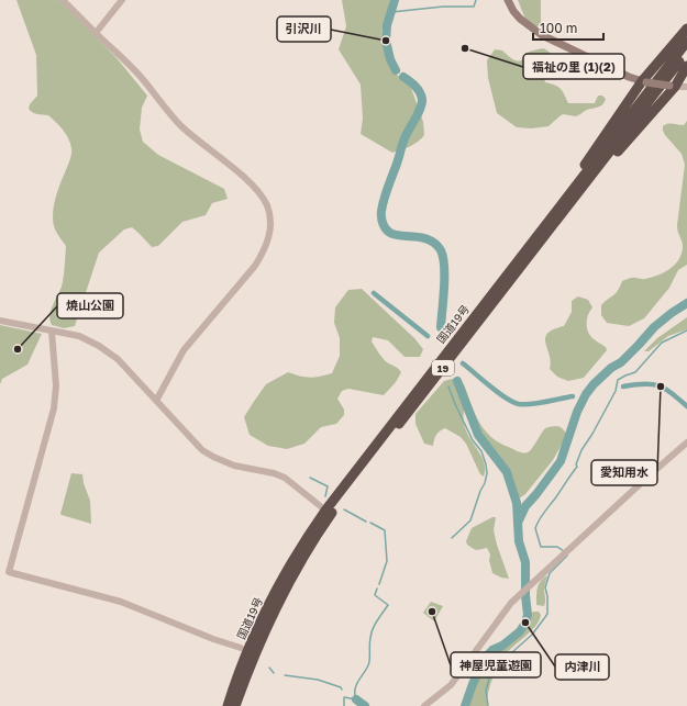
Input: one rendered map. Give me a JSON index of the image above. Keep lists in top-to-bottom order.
{
  "streets": {
    "highway": ["国道19号", "19"]
  },
  "places": [
    "引沢川",
    "福祉の里 (1)(2)",
    "焼山公園",
    "愛知用水",
    "神屋児童遊園",
    "内津川"
  ],
  "scale_bar": "100 m"
}
